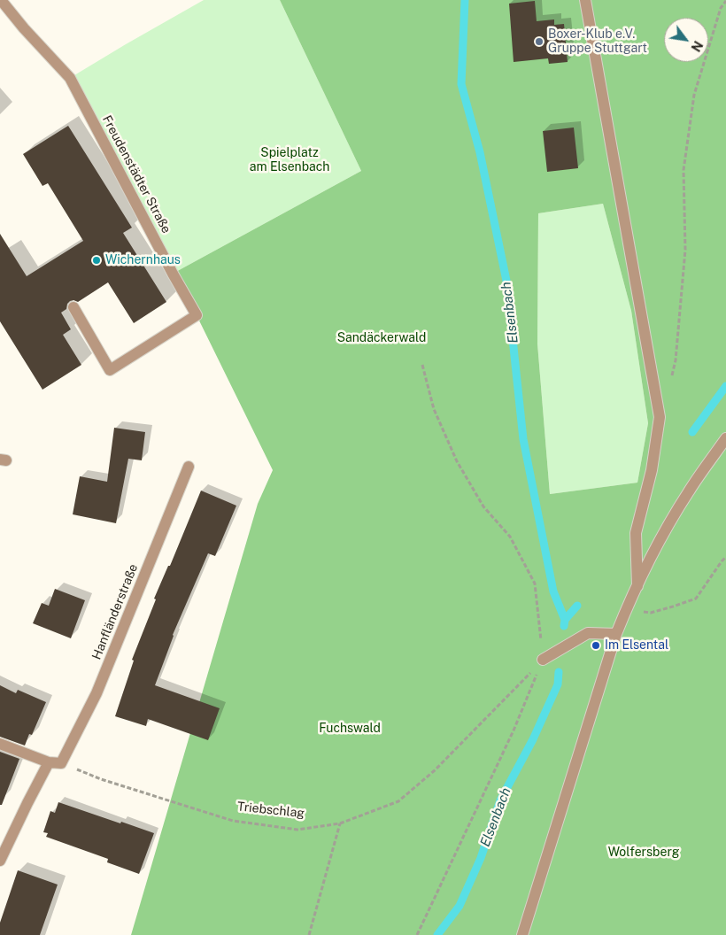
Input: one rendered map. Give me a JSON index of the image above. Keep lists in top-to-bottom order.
{
  "streets": {
    "street": ["Freudenstädter Straße", "Hanfländerstraße"],
    "path": ["Triebschlag"]
  },
  "crossings": [
    ["Hanfländerstraße", "Triebschlag"]
  ],
  "water": ["Elsenbach"],
  "parks": [
    "Spielplatz am Elsenbach",
    "Sandäckerwald",
    "Fuchswald",
    "Wolfersberg"
  ],
  "places": ["Boxer-Klub e.V. Gruppe Stuttgart", "Wichernhaus", "Im Elsental"],
  "north": "bottom right"
}
